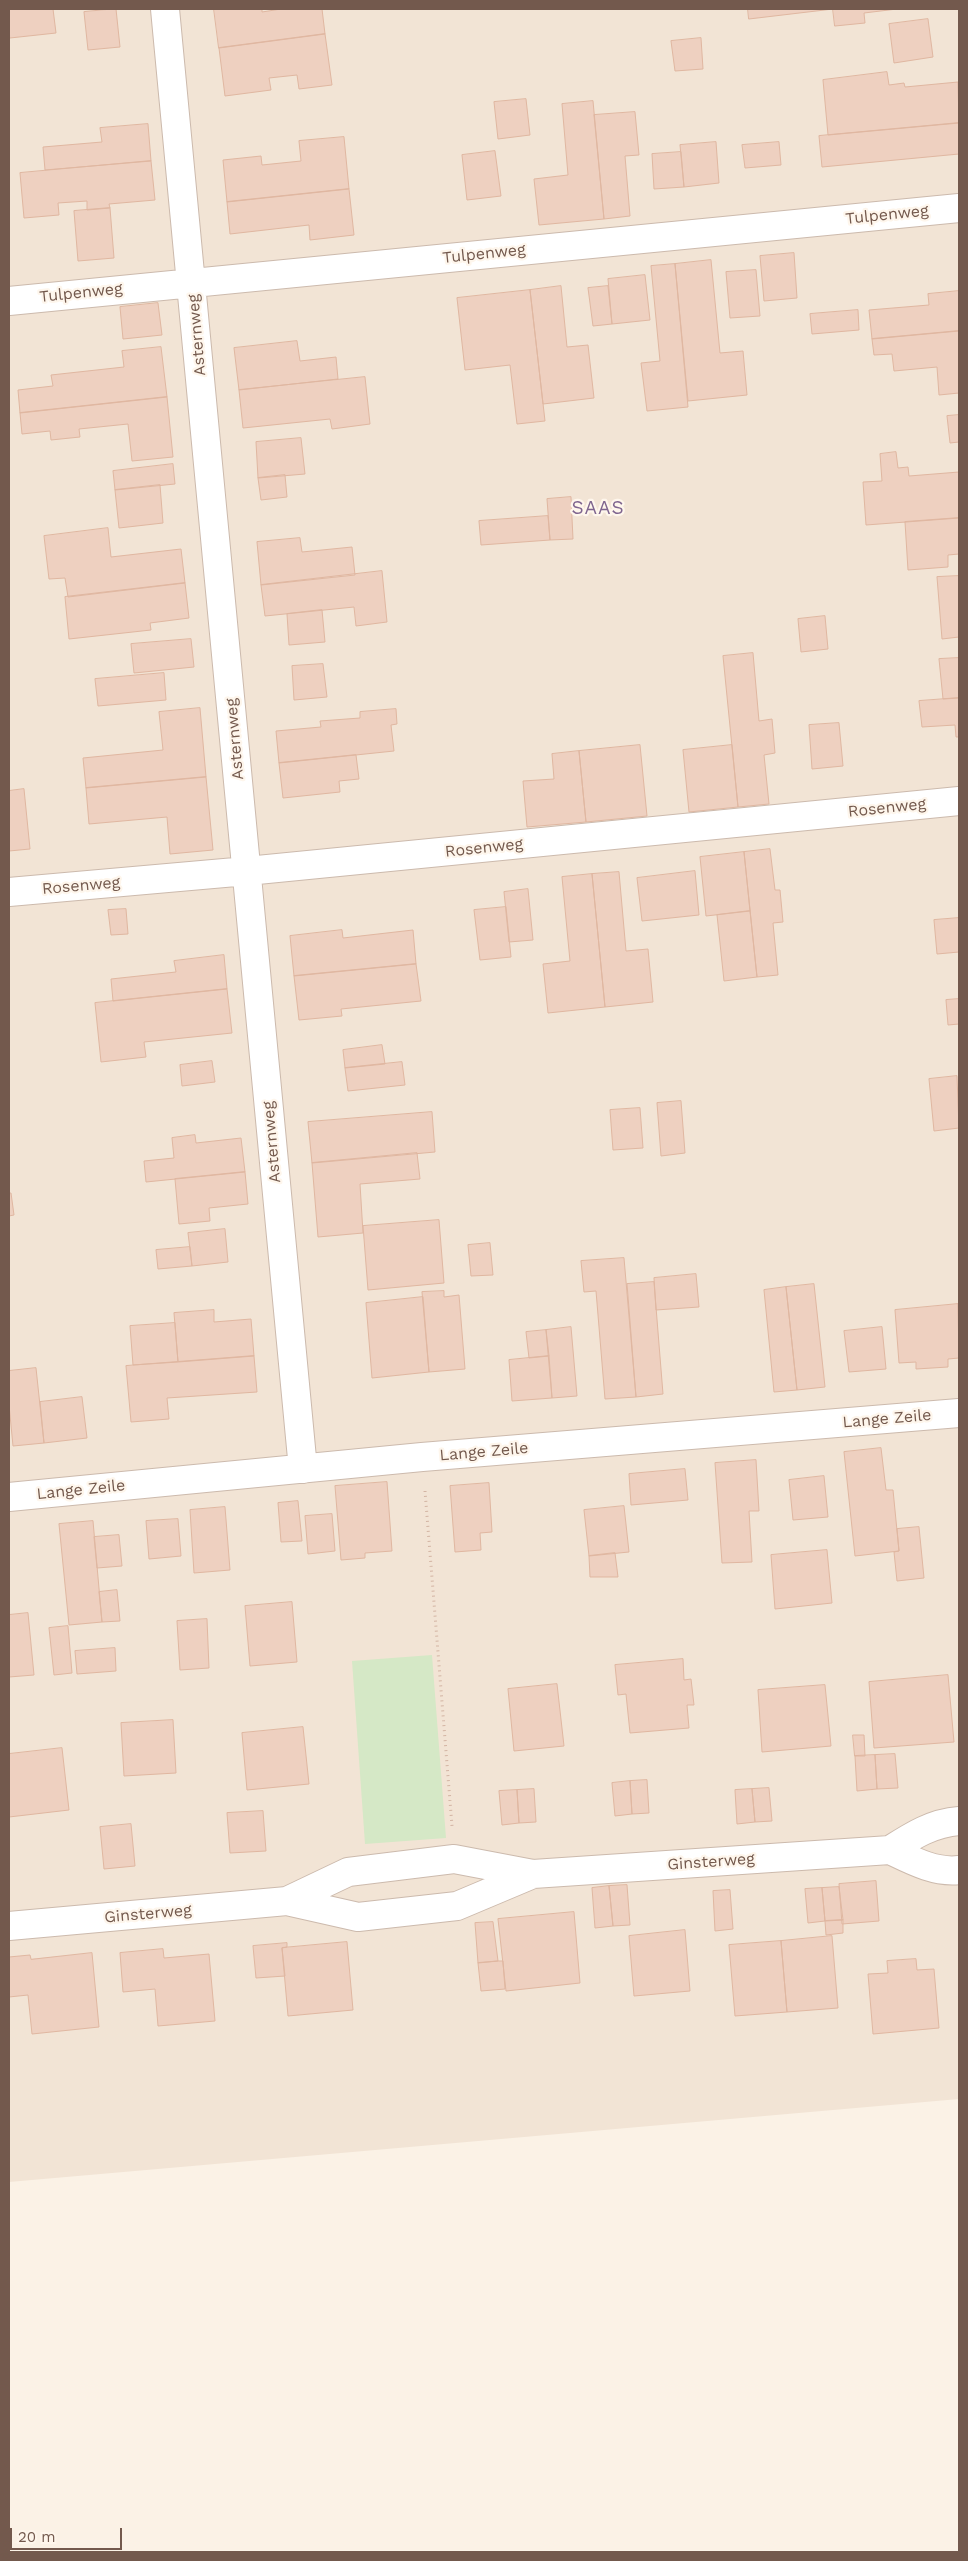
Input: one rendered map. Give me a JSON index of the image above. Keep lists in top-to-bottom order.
{
  "streets": {
    "street": [
      "Tulpenweg",
      "Asternweg",
      "Rosenweg",
      "Lange Zeile",
      "Ginsterweg"
    ]
  },
  "crossings": [
    ["Tulpenweg", "Asternweg"],
    ["Asternweg", "Rosenweg"],
    ["Asternweg", "Lange Zeile"]
  ],
  "districts": ["SAAS"],
  "scale_bar": "20 m"
}
